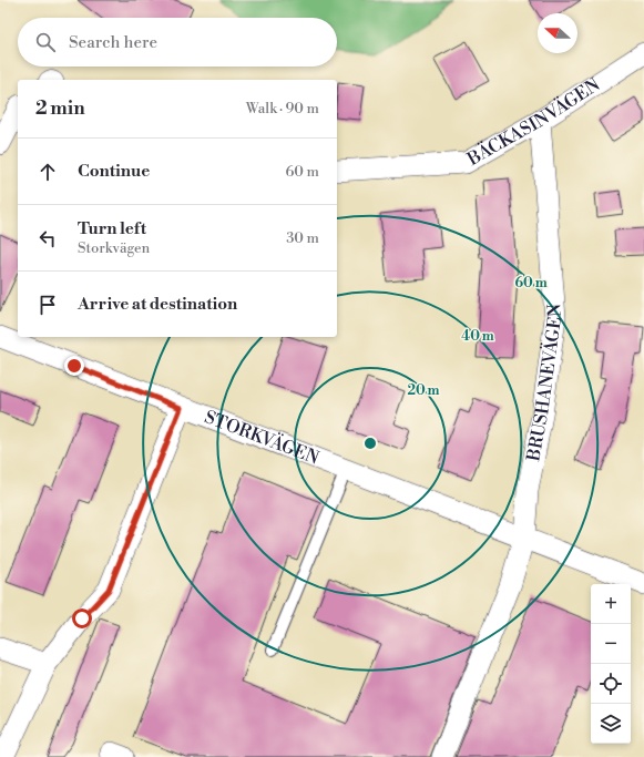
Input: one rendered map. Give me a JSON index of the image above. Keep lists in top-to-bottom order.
{
  "streets": {
    "street": ["BÄCKASINVÄGEN", "BRUSHANEVÄGEN", "STORKVÄGEN"]
  },
  "crossings": [
    ["BÄCKASINVÄGEN", "BRUSHANEVÄGEN"],
    ["BRUSHANEVÄGEN", "STORKVÄGEN"]
  ],
  "north": "left",
  "page": {
    "search": "Search here",
    "heading": ["2 min", "Walk · 90 m"],
    "list": [
      ["Continue", "60 m"],
      ["Turn left", "Storkvägen", "30 m"],
      "Arrive at destination"
    ],
    "map_buttons": ["+", "−"]
  },
  "rings": ["60 m", "40 m", "20 m"]
}
